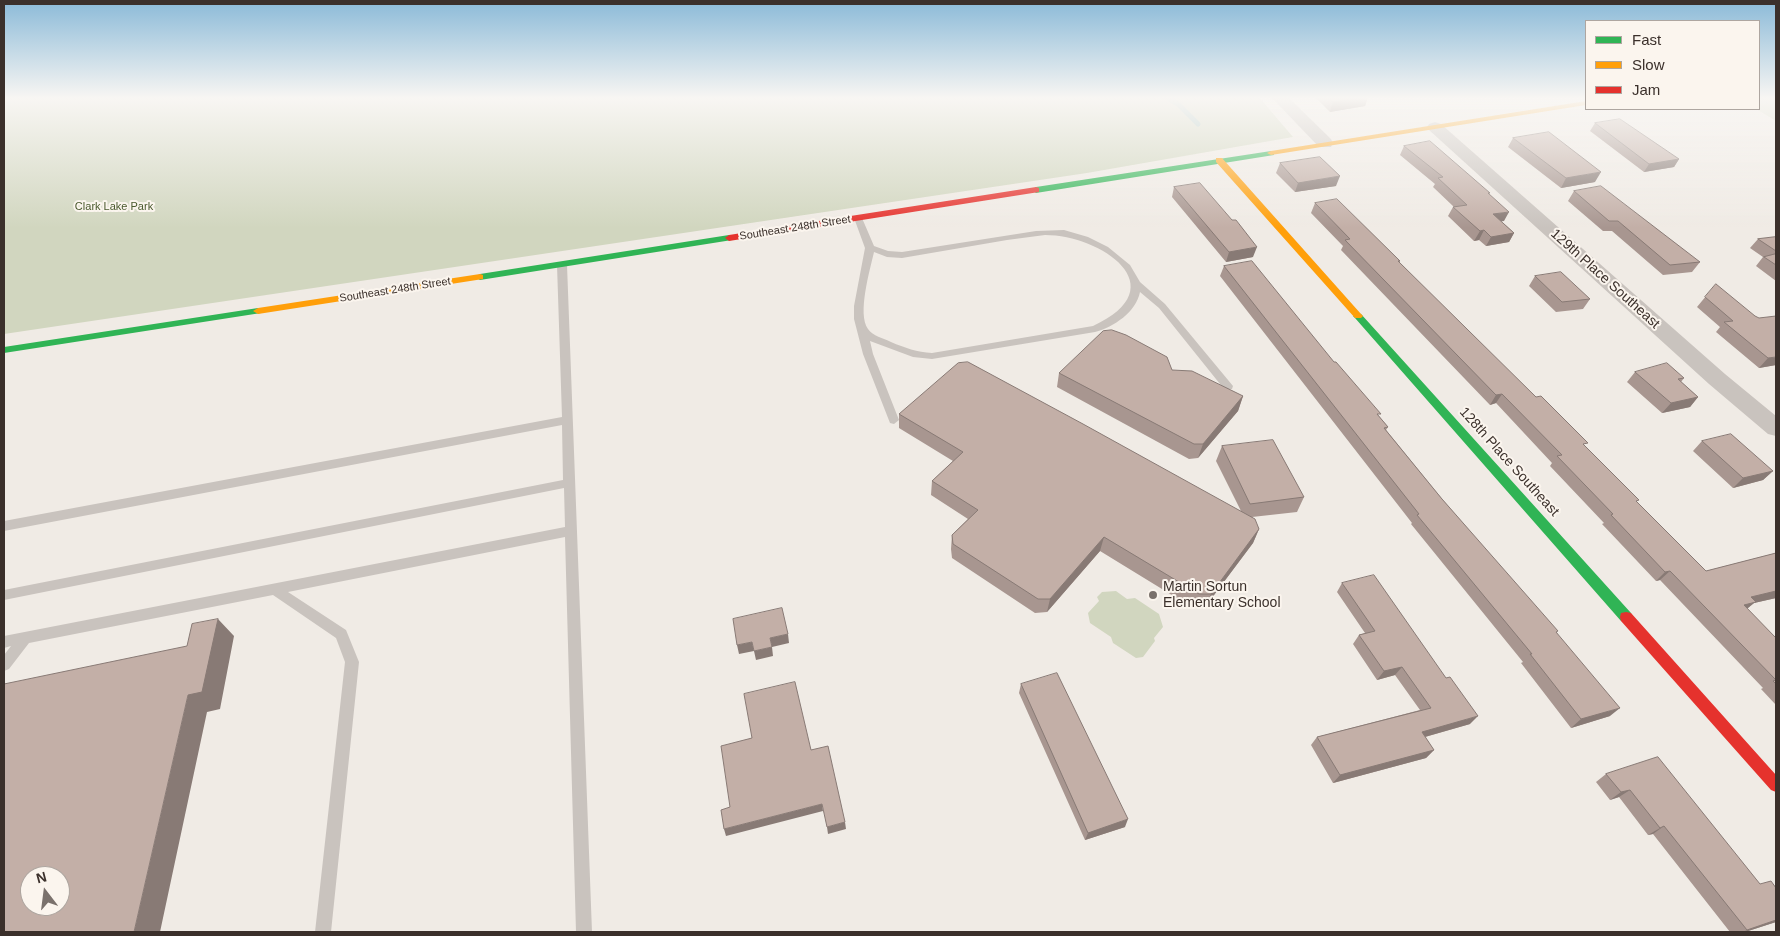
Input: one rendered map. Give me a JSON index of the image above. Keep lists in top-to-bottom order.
{
  "streets": {
    "street": ["Southeast 248th Street", "129th Place Southeast", "128th Place Southeast"]
  },
  "crossings": [
    ["Southeast 248th Street", "128th Place Southeast"]
  ],
  "parks": ["Clark Lake Park"],
  "places": ["Martin Sortun Elementary School"],
  "legend": ["Fast", "Slow", "Jam"],
  "north": "top"
}
